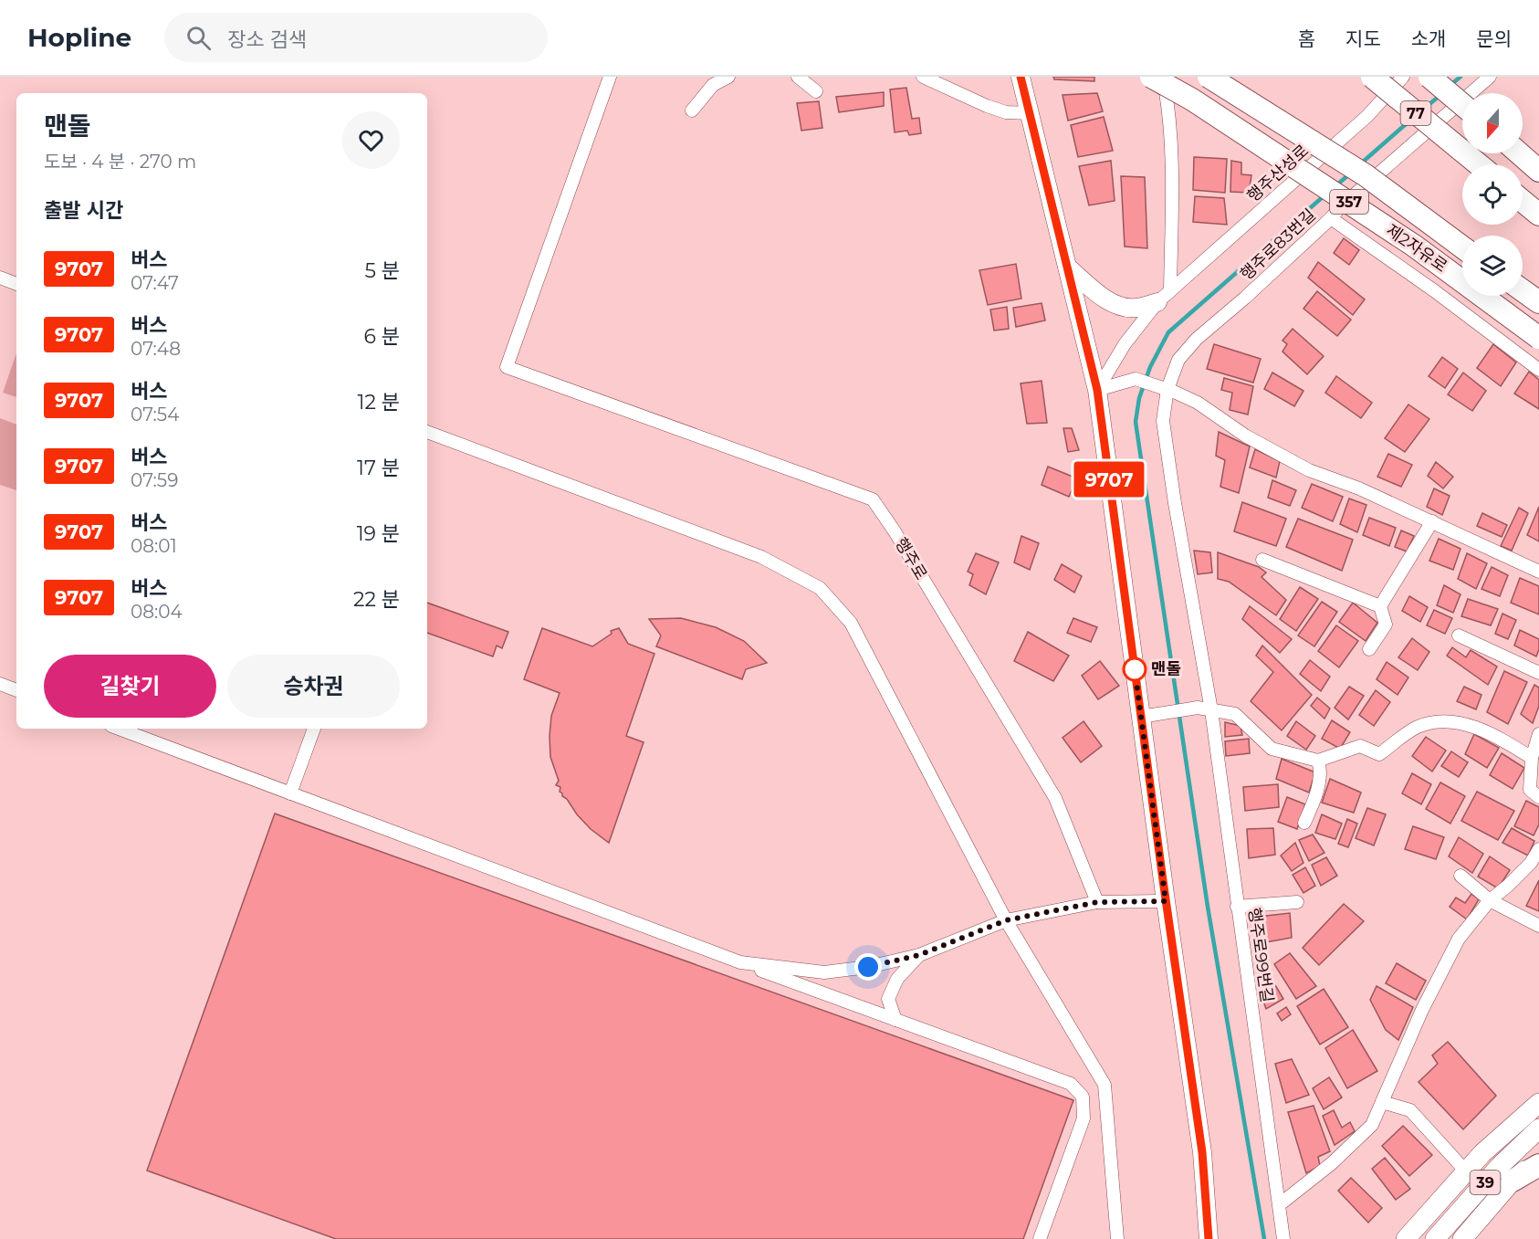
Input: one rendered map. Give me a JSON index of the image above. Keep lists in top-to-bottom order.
{
  "streets": {
    "highway": ["77", "357", "제2자유로"],
    "main road": ["39"],
    "street": [
      "행주산성로",
      "행주로83번길",
      "행주로",
      "행주로99번길"
    ]
  },
  "crossings": [
    ["행주로83번길", "행주로99번길"]
  ],
  "places": ["맨돌"],
  "lines": ["bus line 9707"],
  "north": "bottom",
  "page": {
    "header": "Hopline",
    "search": "장소 검색",
    "nav": [
      "홈",
      "지도",
      "소개",
      "문의"
    ],
    "on_map": "9707",
    "heading": [
      ["맨돌", "도보 · 4 분 · 270 m"],
      "출발 시간"
    ],
    "list": [
      {
        "mark": "9707",
        "name": "버스",
        "note": "07:47",
        "value": "5 분"
      },
      {
        "mark": "9707",
        "name": "버스",
        "note": "07:48",
        "value": "6 분"
      },
      {
        "mark": "9707",
        "name": "버스",
        "note": "07:54",
        "value": "12 분"
      },
      {
        "mark": "9707",
        "name": "버스",
        "note": "07:59",
        "value": "17 분"
      },
      {
        "mark": "9707",
        "name": "버스",
        "note": "08:01",
        "value": "19 분"
      },
      {
        "mark": "9707",
        "name": "버스",
        "note": "08:04",
        "value": "22 분"
      }
    ],
    "buttons": ["길찾기", "승차권"]
  }
}
